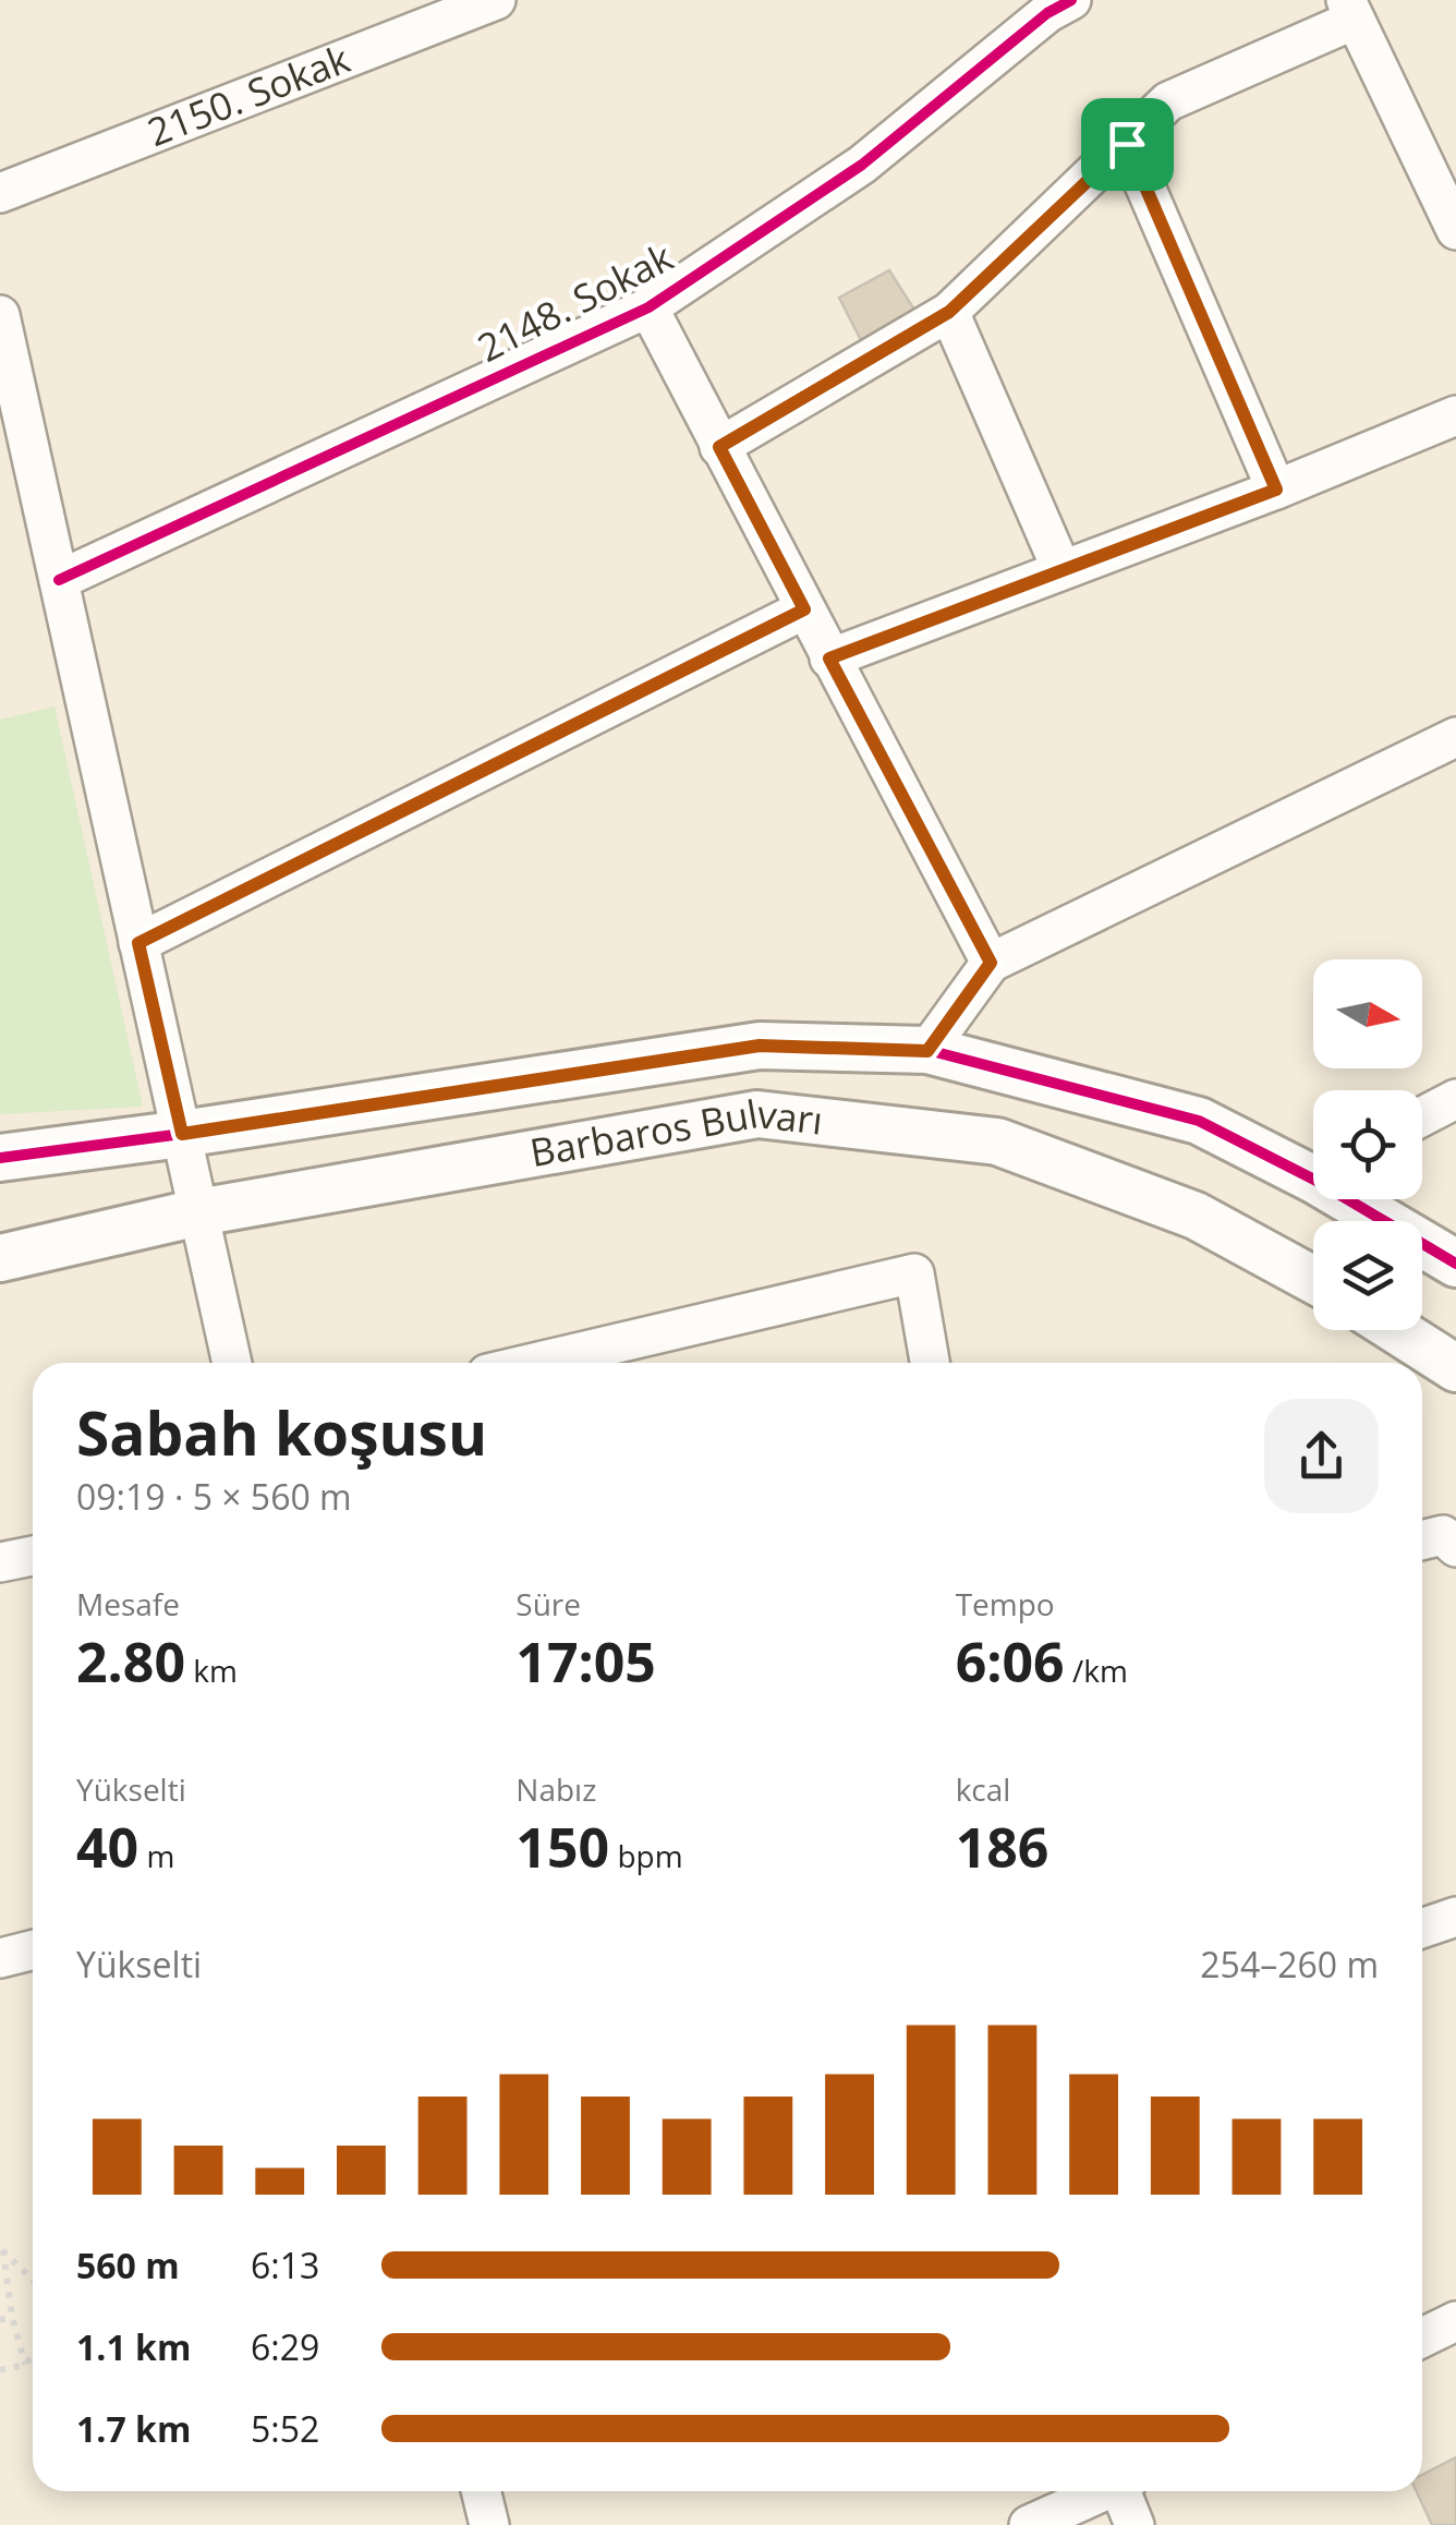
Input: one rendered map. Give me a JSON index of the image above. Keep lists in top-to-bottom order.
{
  "streets": {
    "street": ["2150. Sokak", "2148. Sokak", "Barbaros Bulvarı"]
  },
  "north": "right",
  "page": {
    "heading": ["Sabah koşusu", "09:19 · 5 × 560 m"],
    "stats": [
      ["Mesafe", "2.80 km"],
      ["Süre", "17:05"],
      ["Tempo", "6:06 /km"],
      ["Yükselti", "40 m"],
      ["Nabız", "150 bpm"],
      ["kcal", "186"]
    ],
    "chart": ["Yükselti", "254–260 m"],
    "list": [
      {
        "name": "560 m",
        "note": "6:13"
      },
      {
        "name": "1.1 km",
        "note": "6:29"
      },
      {
        "name": "1.7 km",
        "note": "5:52"
      }
    ]
  }
}
